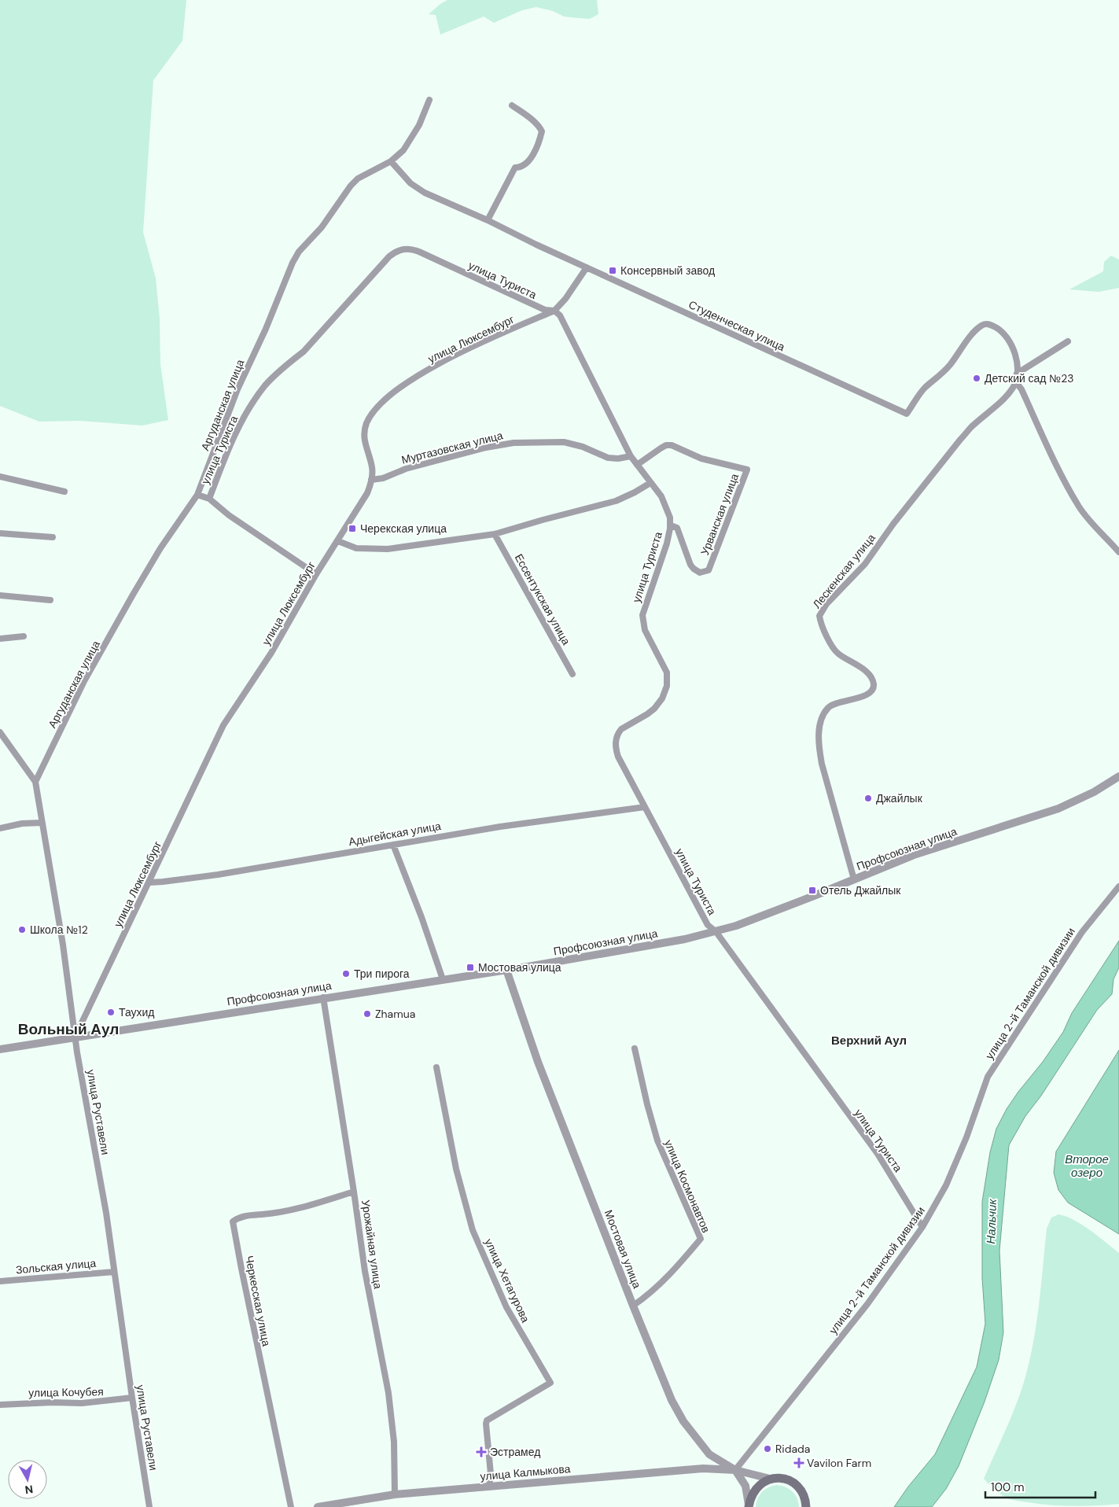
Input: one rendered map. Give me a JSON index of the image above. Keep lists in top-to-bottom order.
{
  "streets": {
    "street": [
      "улица Туриста",
      "Студенческая улица",
      "улица Люксембург",
      "Аргуданская улица",
      "Муртазовская улица",
      "Урванская улица",
      "Лескенская улица",
      "Ессентукская улица",
      "Адыгейская улица",
      "Профсоюзная улица",
      "улица 2-й Таманской дивизии",
      "улица Руставели",
      "улица Космонавтов",
      "Урожайная улица",
      "Мостовая улица",
      "Зольская улица",
      "улица Хетагурова",
      "Черкесская улица",
      "улица Кочубея",
      "улица Калмыкова"
    ]
  },
  "crossings": [
    ["улица Туриста", "улица Люксембург"],
    ["улица Туриста", "Муртазовская улица"],
    ["улица Туриста", "Урванская улица"],
    ["улица Туриста", "Адыгейская улица"],
    ["улица Туриста", "Профсоюзная улица"],
    ["улица Туриста", "улица 2-й Таманской дивизии"],
    ["Студенческая улица", "улица Люксембург"],
    ["Студенческая улица", "Аргуданская улица"],
    ["Студенческая улица", "Лескенская улица"],
    ["улица Люксембург", "Муртазовская улица"],
    ["улица Люксембург", "Адыгейская улица"],
    ["улица Люксембург", "Профсоюзная улица"],
    ["улица Люксембург", "улица Руставели"],
    ["Аргуданская улица", "улица Руставели"],
    ["Лескенская улица", "Профсоюзная улица"],
    ["Профсоюзная улица", "улица Руставели"],
    ["Профсоюзная улица", "Урожайная улица"],
    ["Профсоюзная улица", "Мостовая улица"],
    ["улица 2-й Таманской дивизии", "Мостовая улица"],
    ["улица 2-й Таманской дивизии", "улица Калмыкова"],
    ["улица Руставели", "Зольская улица"],
    ["улица Руставели", "улица Кочубея"],
    ["улица Космонавтов", "Мостовая улица"],
    ["Урожайная улица", "Черкесская улица"],
    ["Урожайная улица", "улица Калмыкова"],
    ["Мостовая улица", "улица Калмыкова"],
    ["улица Хетагурова", "улица Калмыкова"]
  ],
  "districts": ["Вольный Аул", "Верхний Аул"],
  "water": ["Второе озеро", "Нальчик"],
  "places": {
    "transit": [
      "Консервный завод",
      "Черекская улица",
      "Отель Джайлык",
      "Мостовая улица"
    ],
    "other": [
      "Детский сад №23",
      "Джайлык",
      "Школа №12",
      "Три пирога",
      "Таухид",
      "Zhamua",
      "Ridada"
    ],
    "health": ["Эстрамед", "Vavilon Farm"]
  },
  "scale_bar": "100 m",
  "north": "bottom"
}
